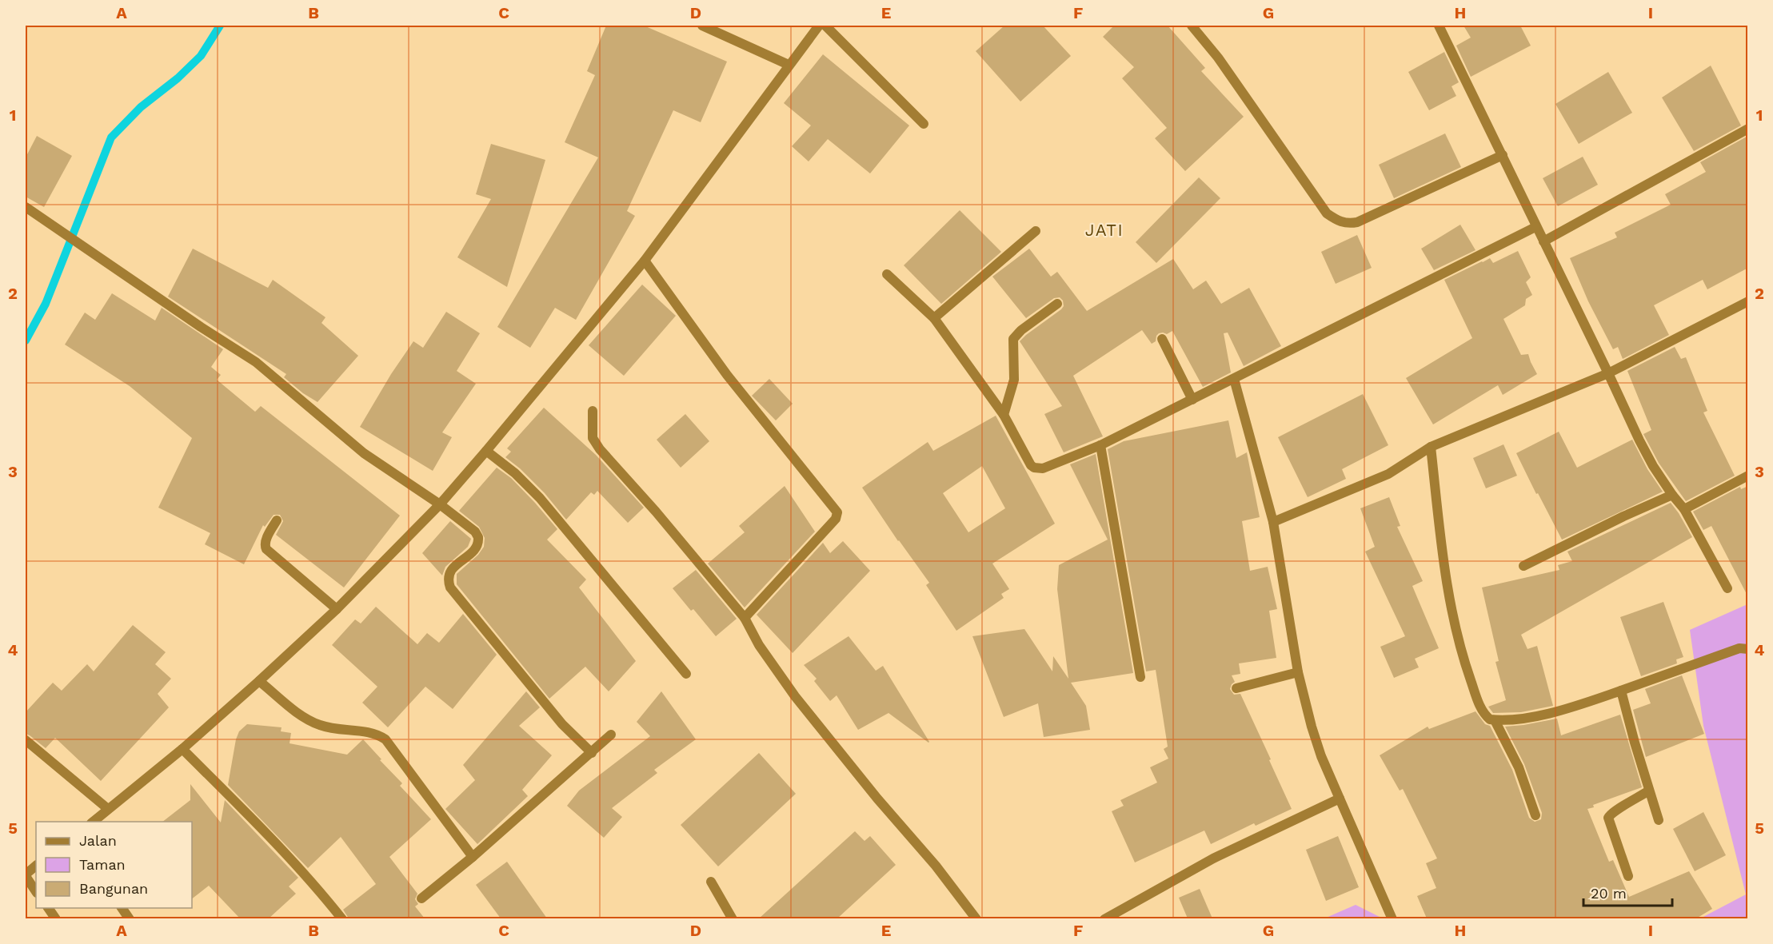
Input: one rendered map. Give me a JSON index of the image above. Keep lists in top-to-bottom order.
{
  "districts": ["JATI"],
  "legend": ["Jalan", "Taman", "Bangunan"],
  "scale_bar": "20 m",
  "grid": {
    "columns": [
      "A",
      "B",
      "C",
      "D",
      "E",
      "F",
      "G",
      "H",
      "I"
    ],
    "rows": [
      "1",
      "2",
      "3",
      "4",
      "5"
    ]
  }
}
